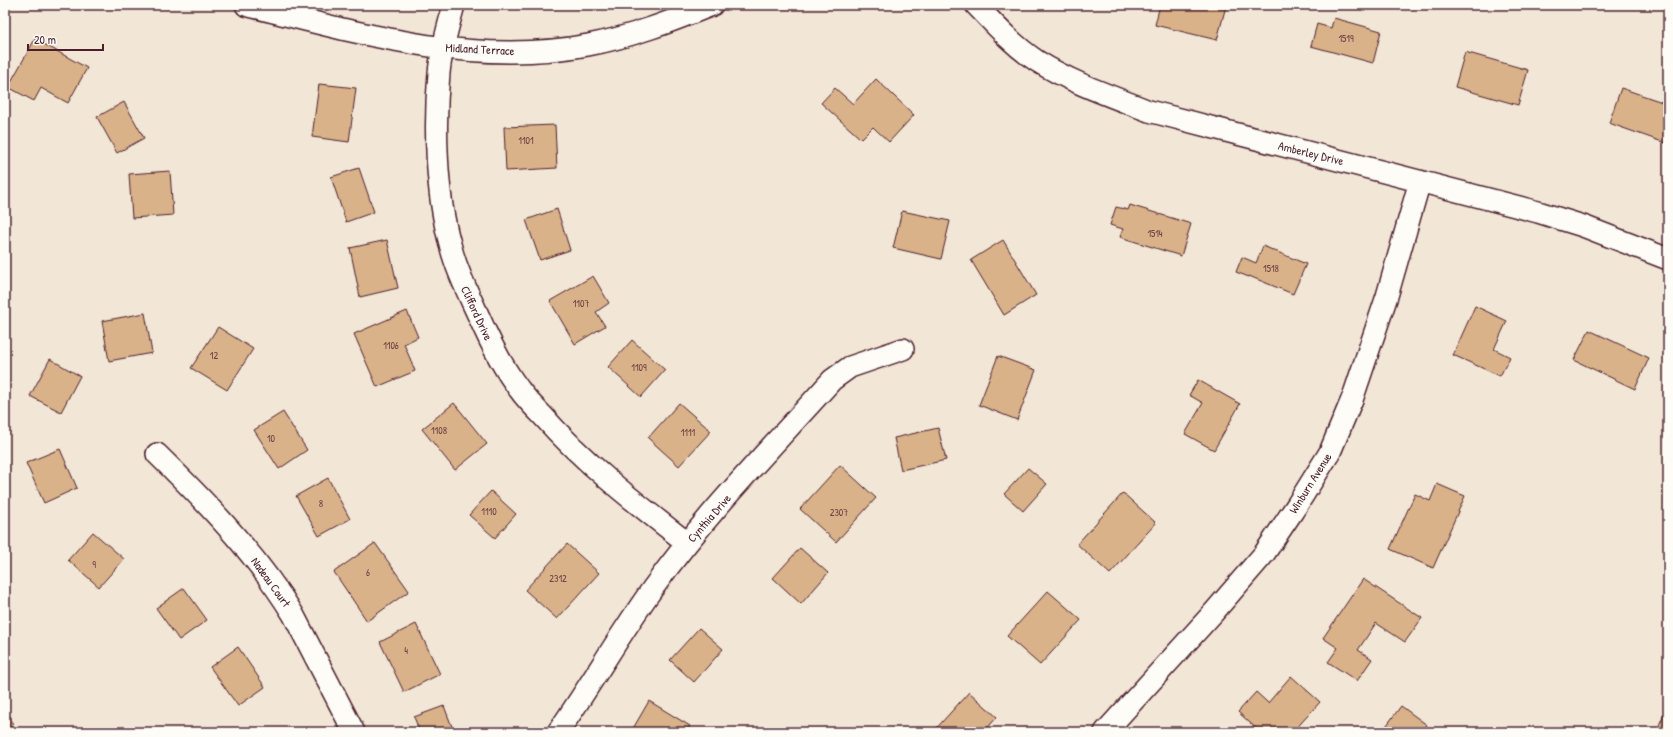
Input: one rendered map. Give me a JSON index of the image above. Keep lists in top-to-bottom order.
{
  "streets": {
    "street": [
      "Midland Terrace",
      "Amberley Drive",
      "Clifford Drive",
      "Winburn Avenue",
      "Cynthia Drive",
      "Nadeau Court"
    ]
  },
  "crossings": [
    ["Midland Terrace", "Clifford Drive"],
    ["Amberley Drive", "Winburn Avenue"],
    ["Clifford Drive", "Cynthia Drive"]
  ],
  "house_numbers": [
    "1519",
    "1101",
    "1514",
    "1518",
    "1107",
    "1106",
    "12",
    "1109",
    "1108",
    "1111",
    "10",
    "8",
    "1110",
    "2307",
    "9",
    "6",
    "2312",
    "4"
  ],
  "scale_bar": "20 m"
}
